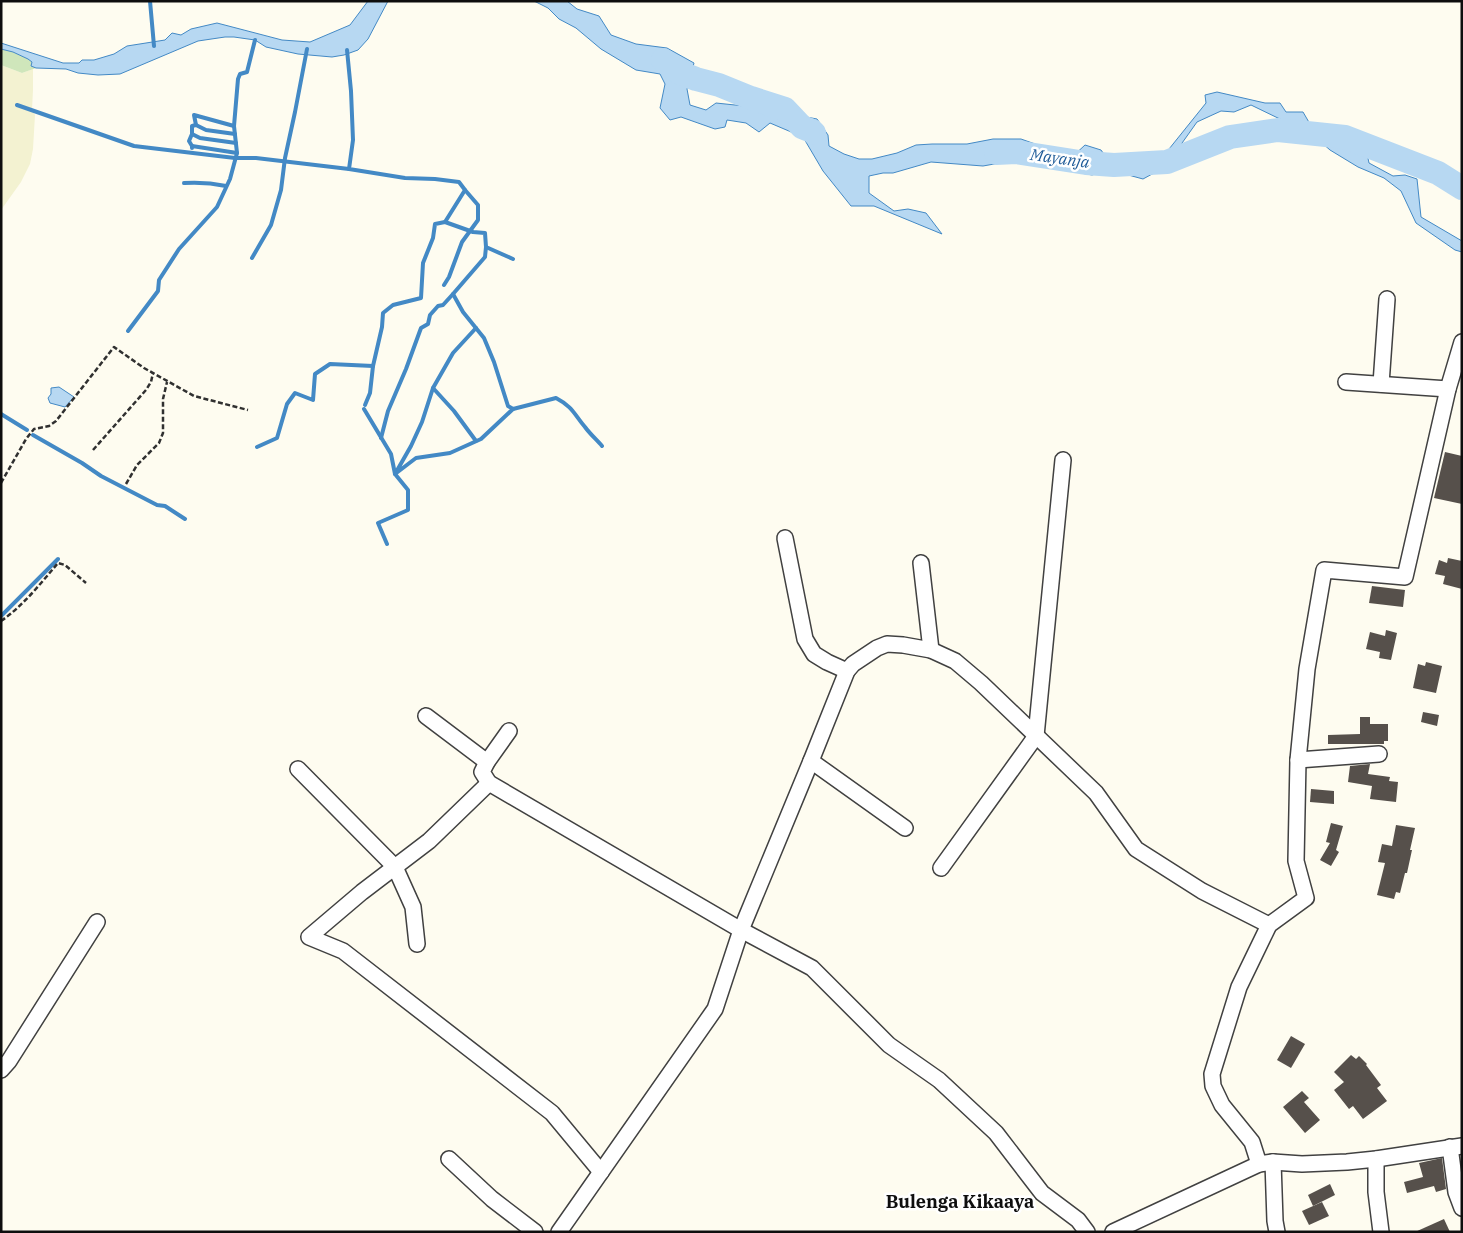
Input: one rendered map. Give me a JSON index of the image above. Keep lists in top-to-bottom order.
{
  "districts": ["Bulenga Kikaaya"],
  "water": ["Mayanja"]
}
